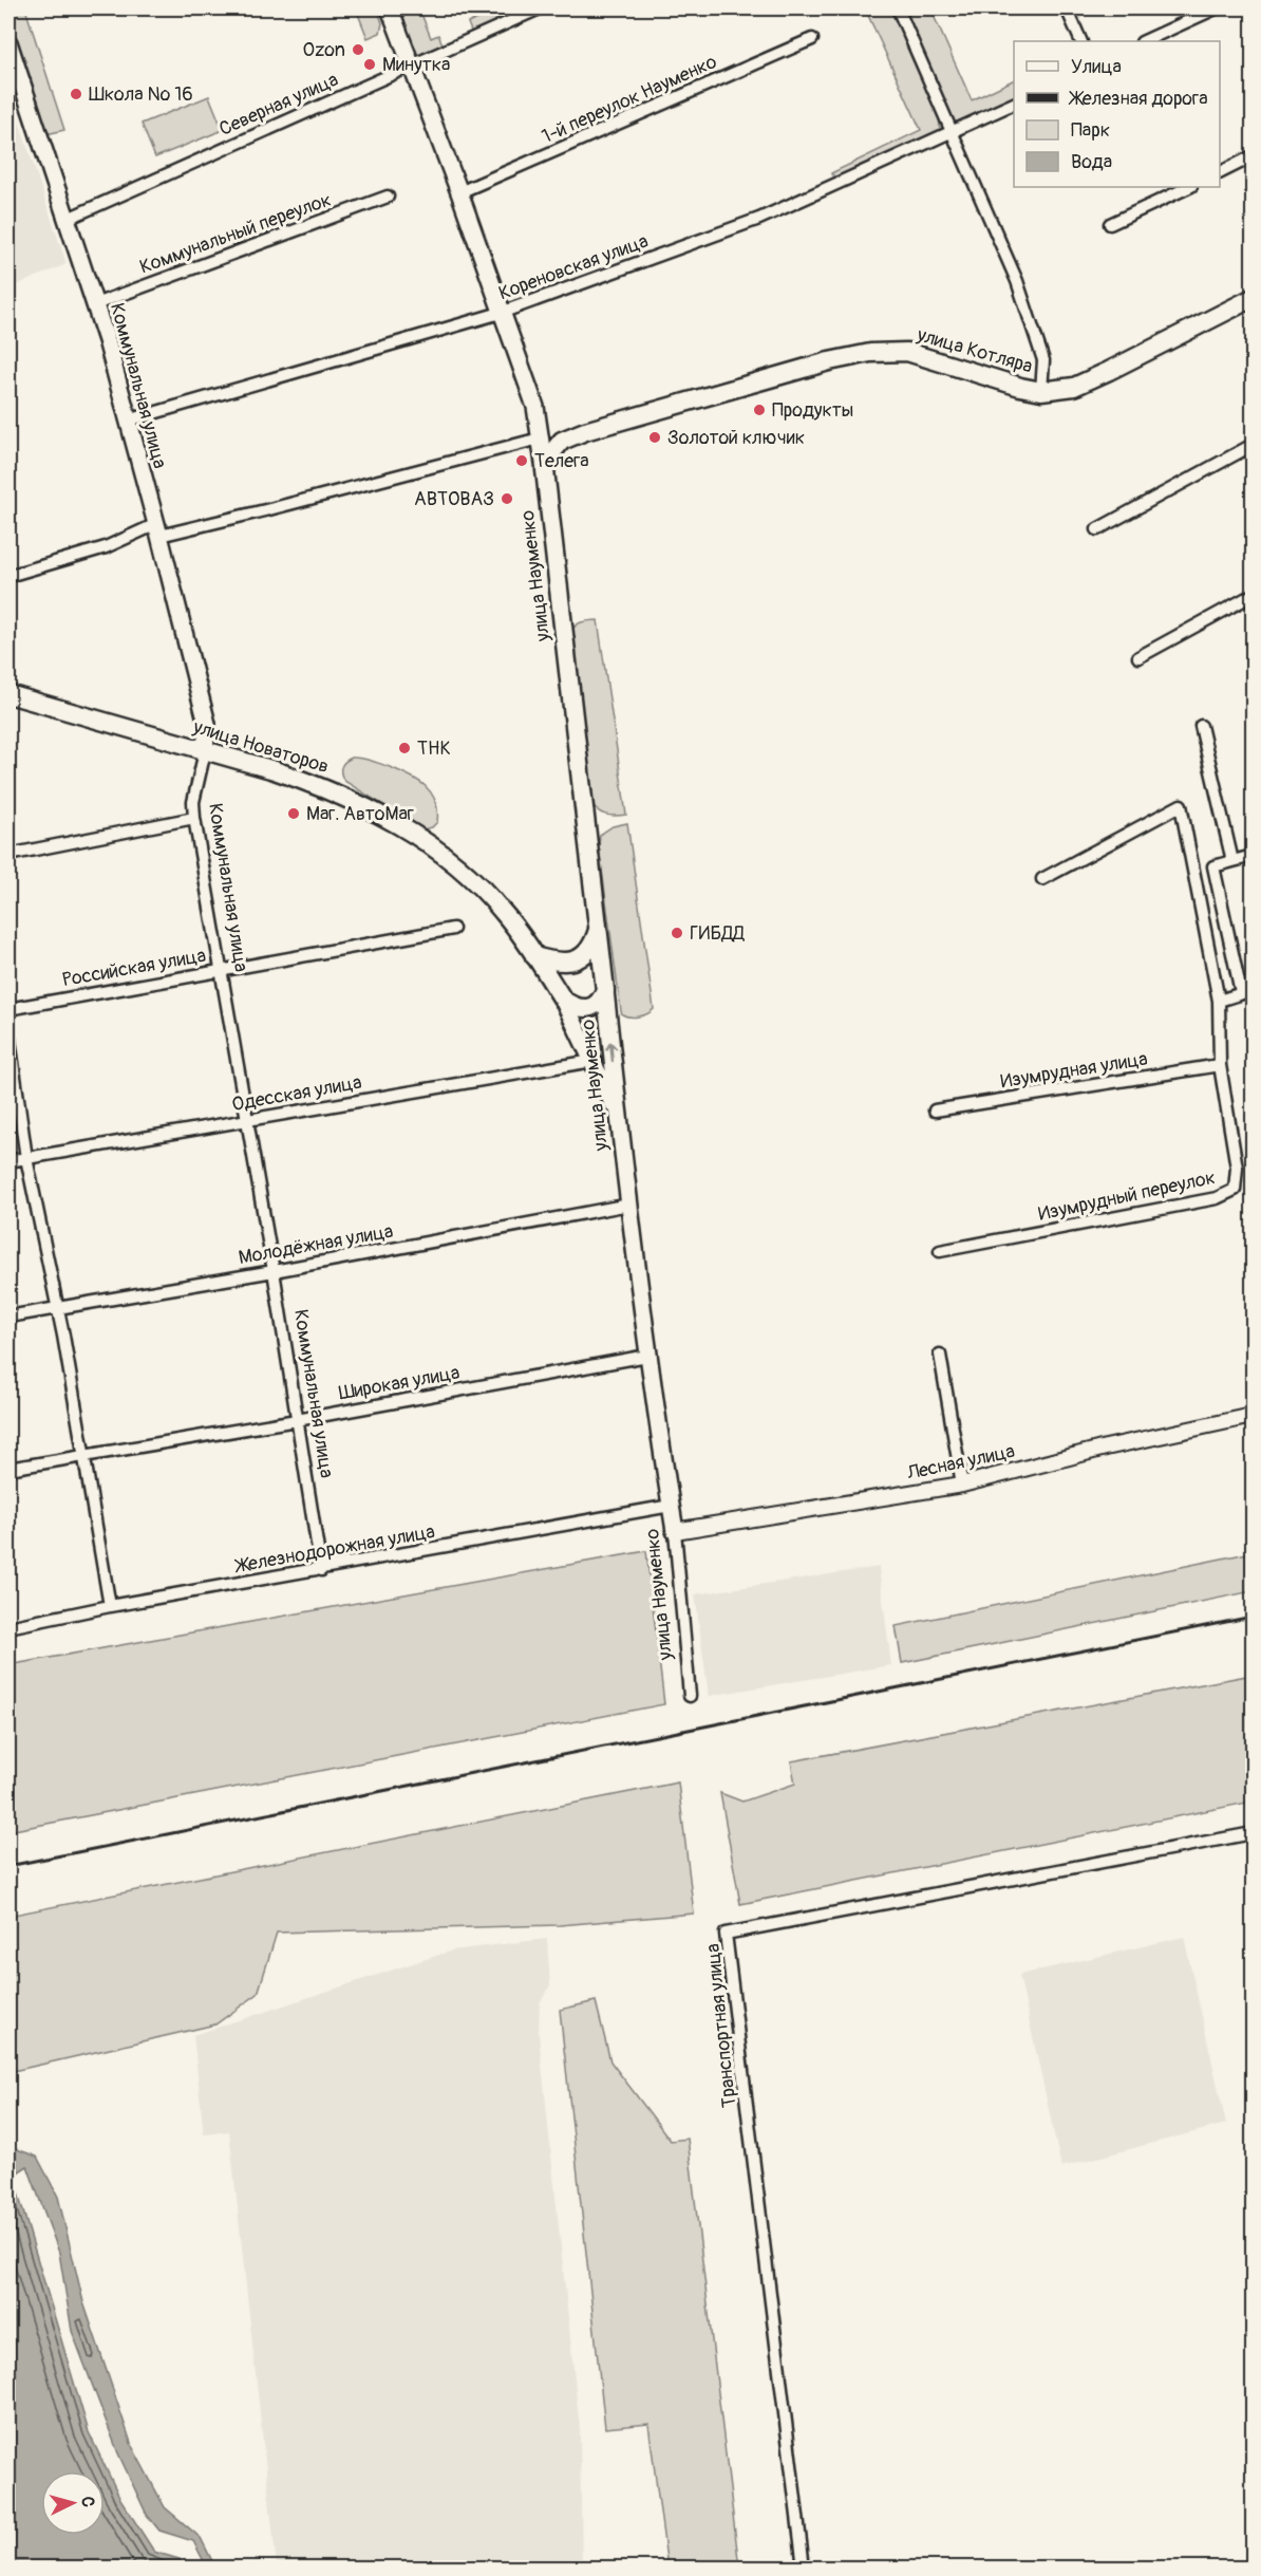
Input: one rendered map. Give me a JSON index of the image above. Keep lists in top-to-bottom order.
{
  "streets": {
    "main road": [
      "улица Котляра",
      "Коммунальная улица",
      "улица Науменко",
      "улица Новаторов"
    ],
    "street": [
      "1-й переулок Науменко",
      "Северная улица",
      "Коммунальный переулок",
      "Кореновская улица",
      "Российская улица",
      "Изумрудная улица",
      "Одесская улица",
      "Изумрудный переулок",
      "Молодёжная улица",
      "Широкая улица",
      "Лесная улица",
      "Железнодорожная улица",
      "Транспортная улица"
    ]
  },
  "crossings": [
    ["1-й переулок Науменко", "улица Науменко"],
    ["Северная улица", "Коммунальная улица"],
    ["Северная улица", "улица Науменко"],
    ["Коммунальный переулок", "Коммунальная улица"],
    ["Кореновская улица", "Коммунальная улица"],
    ["Кореновская улица", "улица Науменко"],
    ["улица Котляра", "улица Науменко"],
    ["Коммунальная улица", "улица Новаторов"],
    ["Коммунальная улица", "Российская улица"],
    ["Коммунальная улица", "Одесская улица"],
    ["Коммунальная улица", "Молодёжная улица"],
    ["Коммунальная улица", "Широкая улица"],
    ["Коммунальная улица", "Железнодорожная улица"],
    ["улица Науменко", "улица Новаторов"],
    ["улица Науменко", "Молодёжная улица"],
    ["улица Науменко", "Широкая улица"],
    ["улица Науменко", "Лесная улица"],
    ["улица Науменко", "Железнодорожная улица"],
    ["улица Новаторов", "Одесская улица"],
    ["Изумрудная улица", "Изумрудный переулок"]
  ],
  "places": [
    "Ozon",
    "Минутка",
    "Школа № 16",
    "Продукты",
    "Золотой ключик",
    "Телега",
    "АВТОВАЗ",
    "ТНК",
    "Маг. АвтоМаг",
    "ГИБДД"
  ],
  "legend": [
    "Улица",
    "Железная дорога",
    "Парк",
    "Вода"
  ],
  "north": "right"
}
